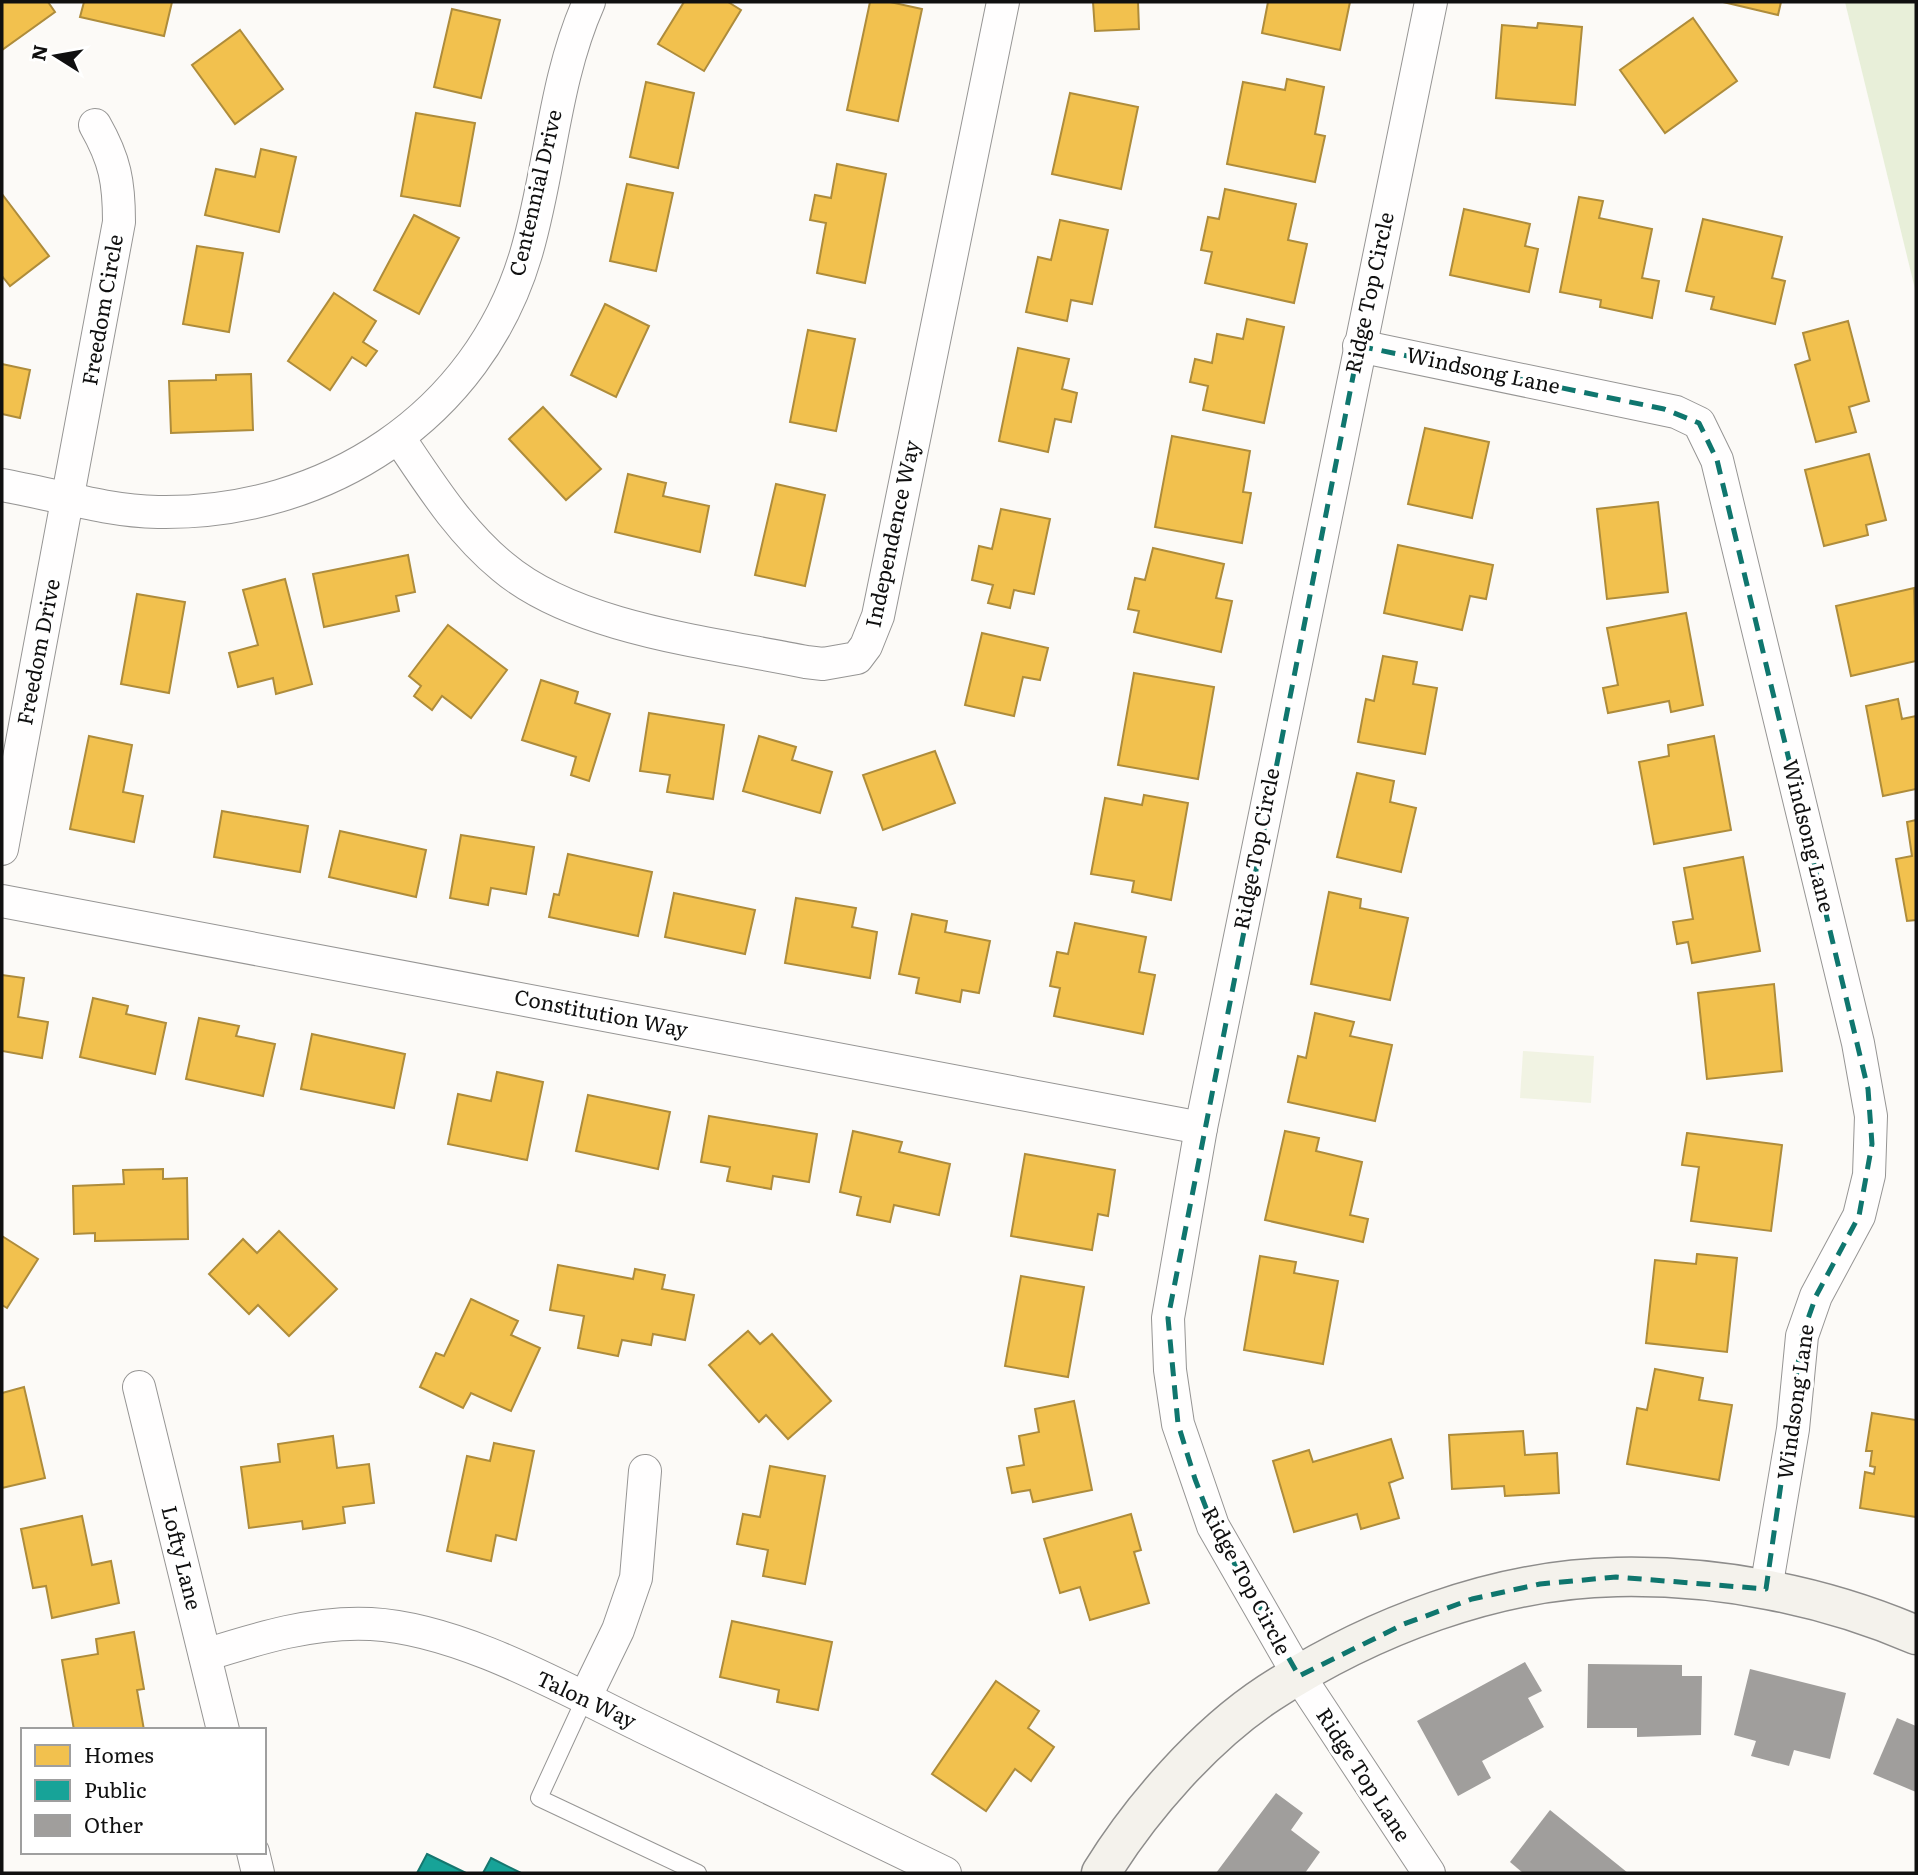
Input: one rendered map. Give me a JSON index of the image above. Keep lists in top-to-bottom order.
{
  "streets": {
    "street": [
      "Centennial Drive",
      "Ridge Top Circle",
      "Freedom Circle",
      "Windsong Lane",
      "Independence Way",
      "Freedom Drive",
      "Constitution Way",
      "Lofty Lane",
      "Talon Way",
      "Ridge Top Lane"
    ]
  },
  "crossings": [
    ["Centennial Drive", "Freedom Circle"],
    ["Centennial Drive", "Independence Way"],
    ["Centennial Drive", "Freedom Drive"],
    ["Ridge Top Circle", "Windsong Lane"],
    ["Ridge Top Circle", "Constitution Way"],
    ["Ridge Top Circle", "Ridge Top Lane"],
    ["Freedom Circle", "Freedom Drive"],
    ["Lofty Lane", "Talon Way"]
  ],
  "legend": ["Homes", "Public", "Other"],
  "north": "left"
}
